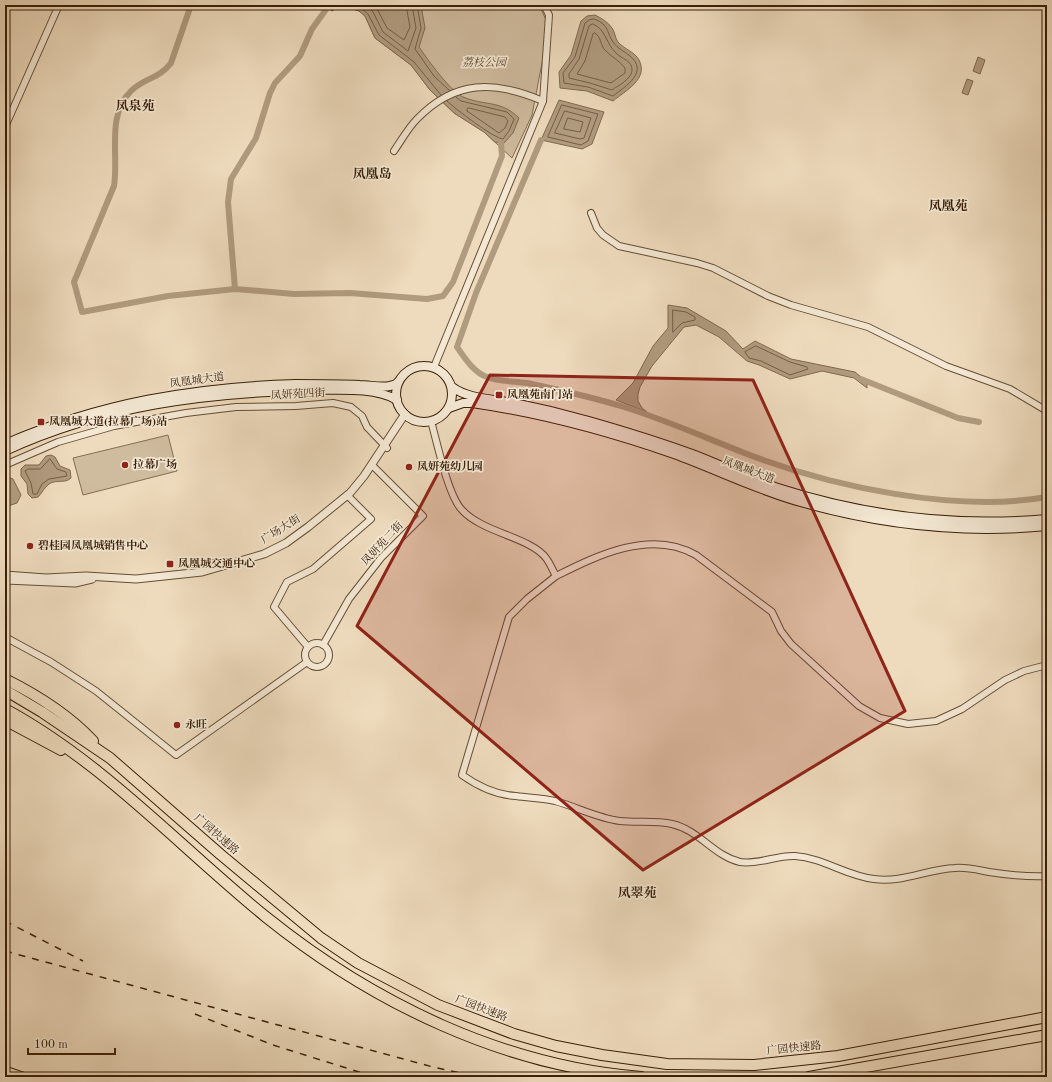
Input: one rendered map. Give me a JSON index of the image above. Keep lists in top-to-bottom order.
{
  "streets": {
    "highway": ["广园快速路"],
    "main road": ["凤凰城大道"],
    "street": ["凤妍苑四街", "广场大街", "凤妍苑二街"]
  },
  "crossings": [
    ["凤凰城大道", "广场大街"],
    ["凤妍苑四街", "广场大街"],
    ["广场大街", "凤妍苑二街"]
  ],
  "districts": [
    "凤泉苑",
    "凤凰岛",
    "凤凰苑",
    "凤翠苑"
  ],
  "parks": ["荔枝公园"],
  "places": {
    "transit": ["凤凰苑南门站", "凤凰城大道(拉幕广场)站", "凤凰城交通中心"],
    "other": [
      "拉幕广场",
      "凤妍苑幼儿园",
      "碧桂园凤凰城销售中心",
      "永旺"
    ]
  },
  "scale_bar": "100 m"
}
